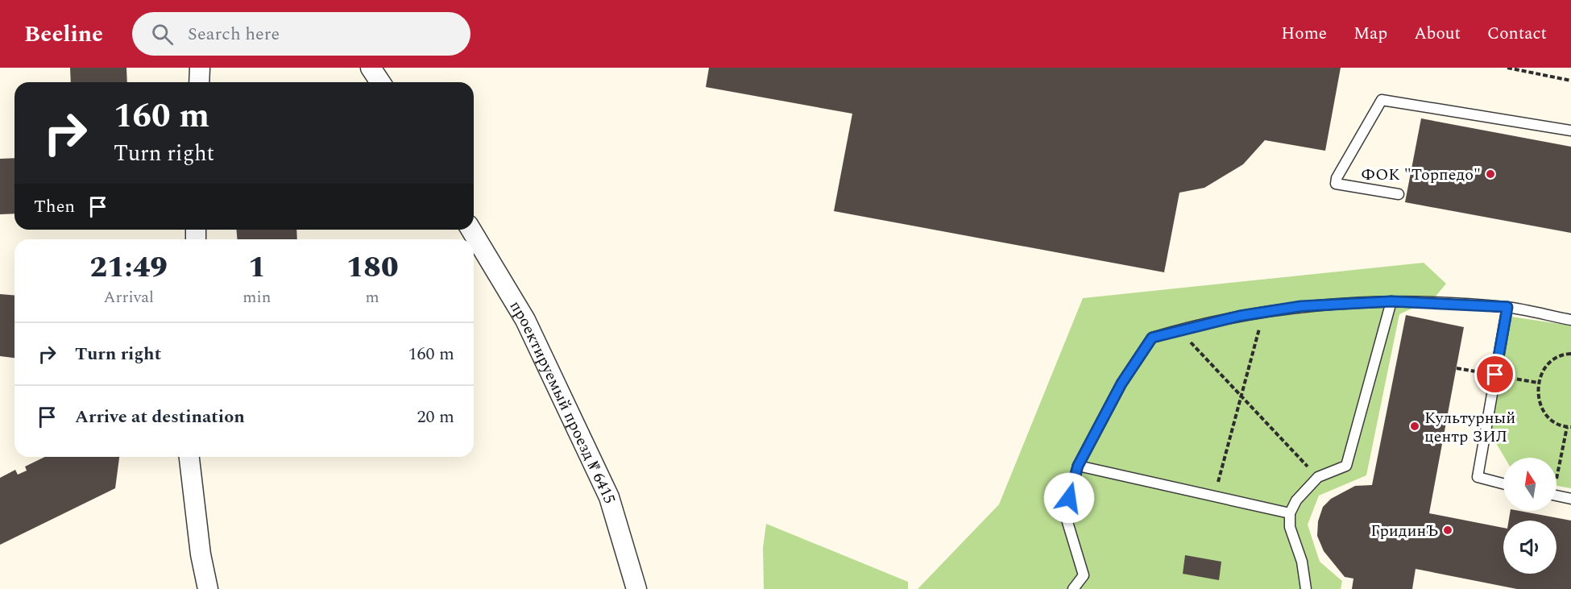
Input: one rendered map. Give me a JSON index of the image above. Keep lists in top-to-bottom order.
{
  "streets": {
    "street": ["проектируемый проезд № 6415"]
  },
  "places": ["ФОК \"Торпедо\"", "Культурный центр ЗИЛ", "ГридинЪ"],
  "north": "top",
  "page": {
    "header": "Beeline",
    "search": "Search here",
    "nav": [
      "Home",
      "Map",
      "About",
      "Contact"
    ],
    "turn": ["160 m", "Turn right"],
    "then": "Then",
    "eta": [
      "21:49",
      "Arrival",
      "1",
      "min",
      "180",
      "m"
    ],
    "list": [
      {
        "name": "Turn right",
        "value": "160 m"
      },
      {
        "name": "Arrive at destination",
        "value": "20 m"
      }
    ]
  }
}
